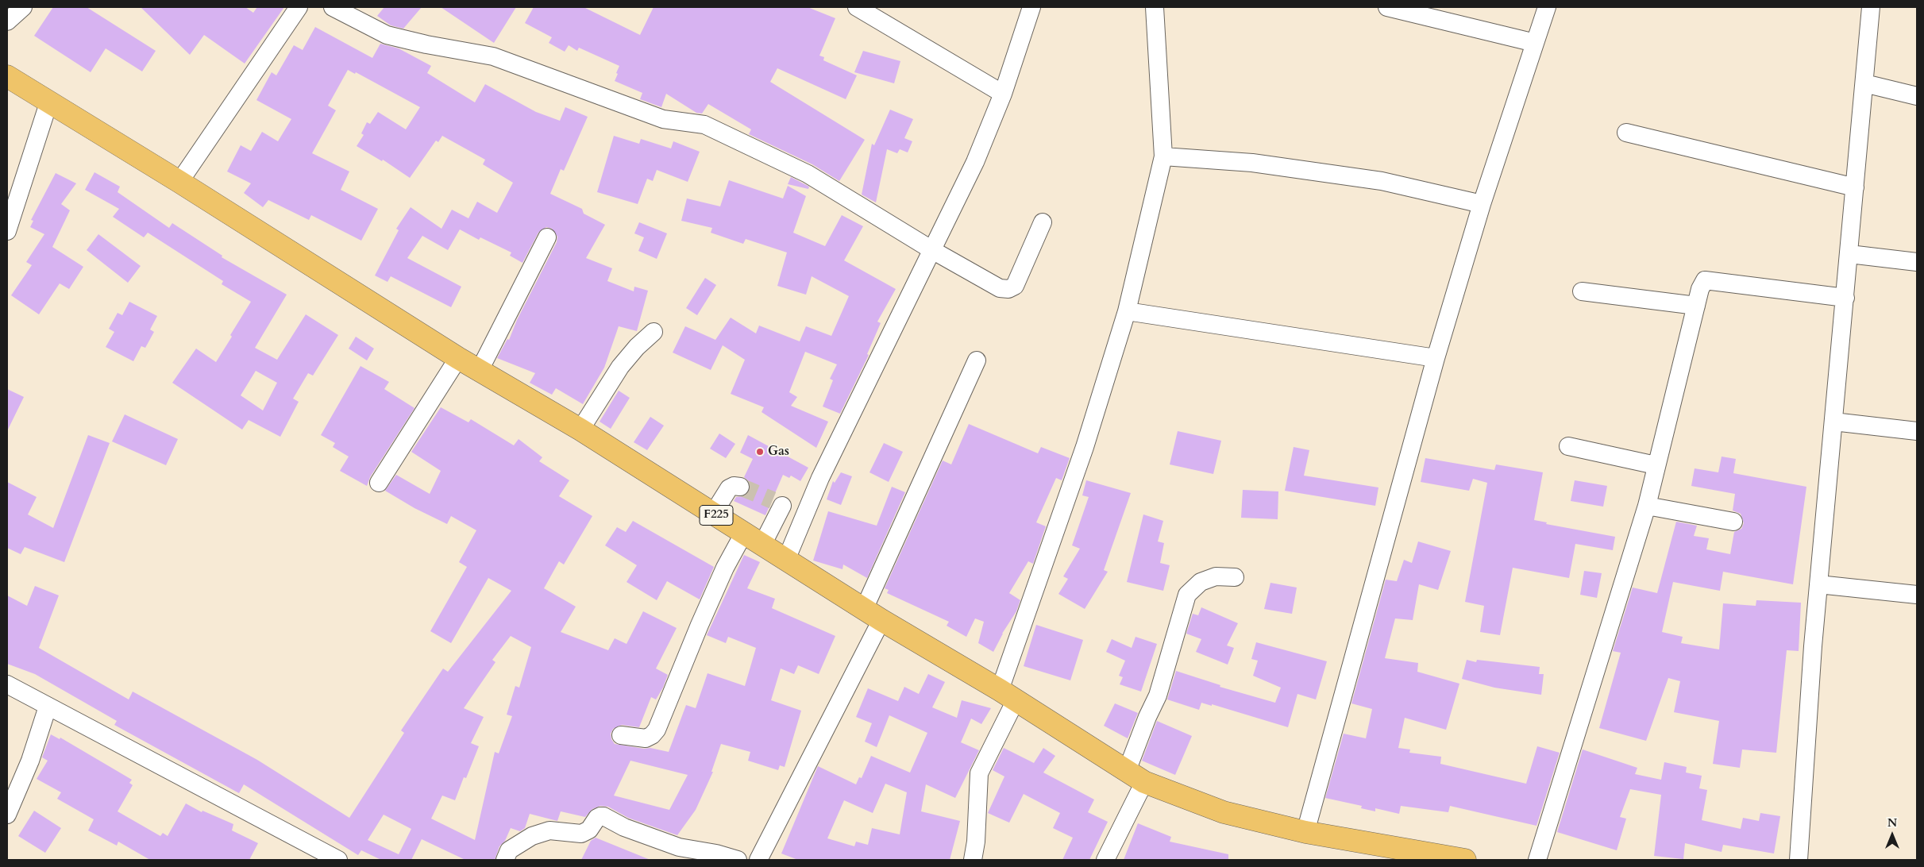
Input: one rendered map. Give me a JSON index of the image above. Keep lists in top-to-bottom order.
{
  "streets": {
    "main road": ["F225"]
  },
  "places": ["Gas"],
  "north": "top"
}
